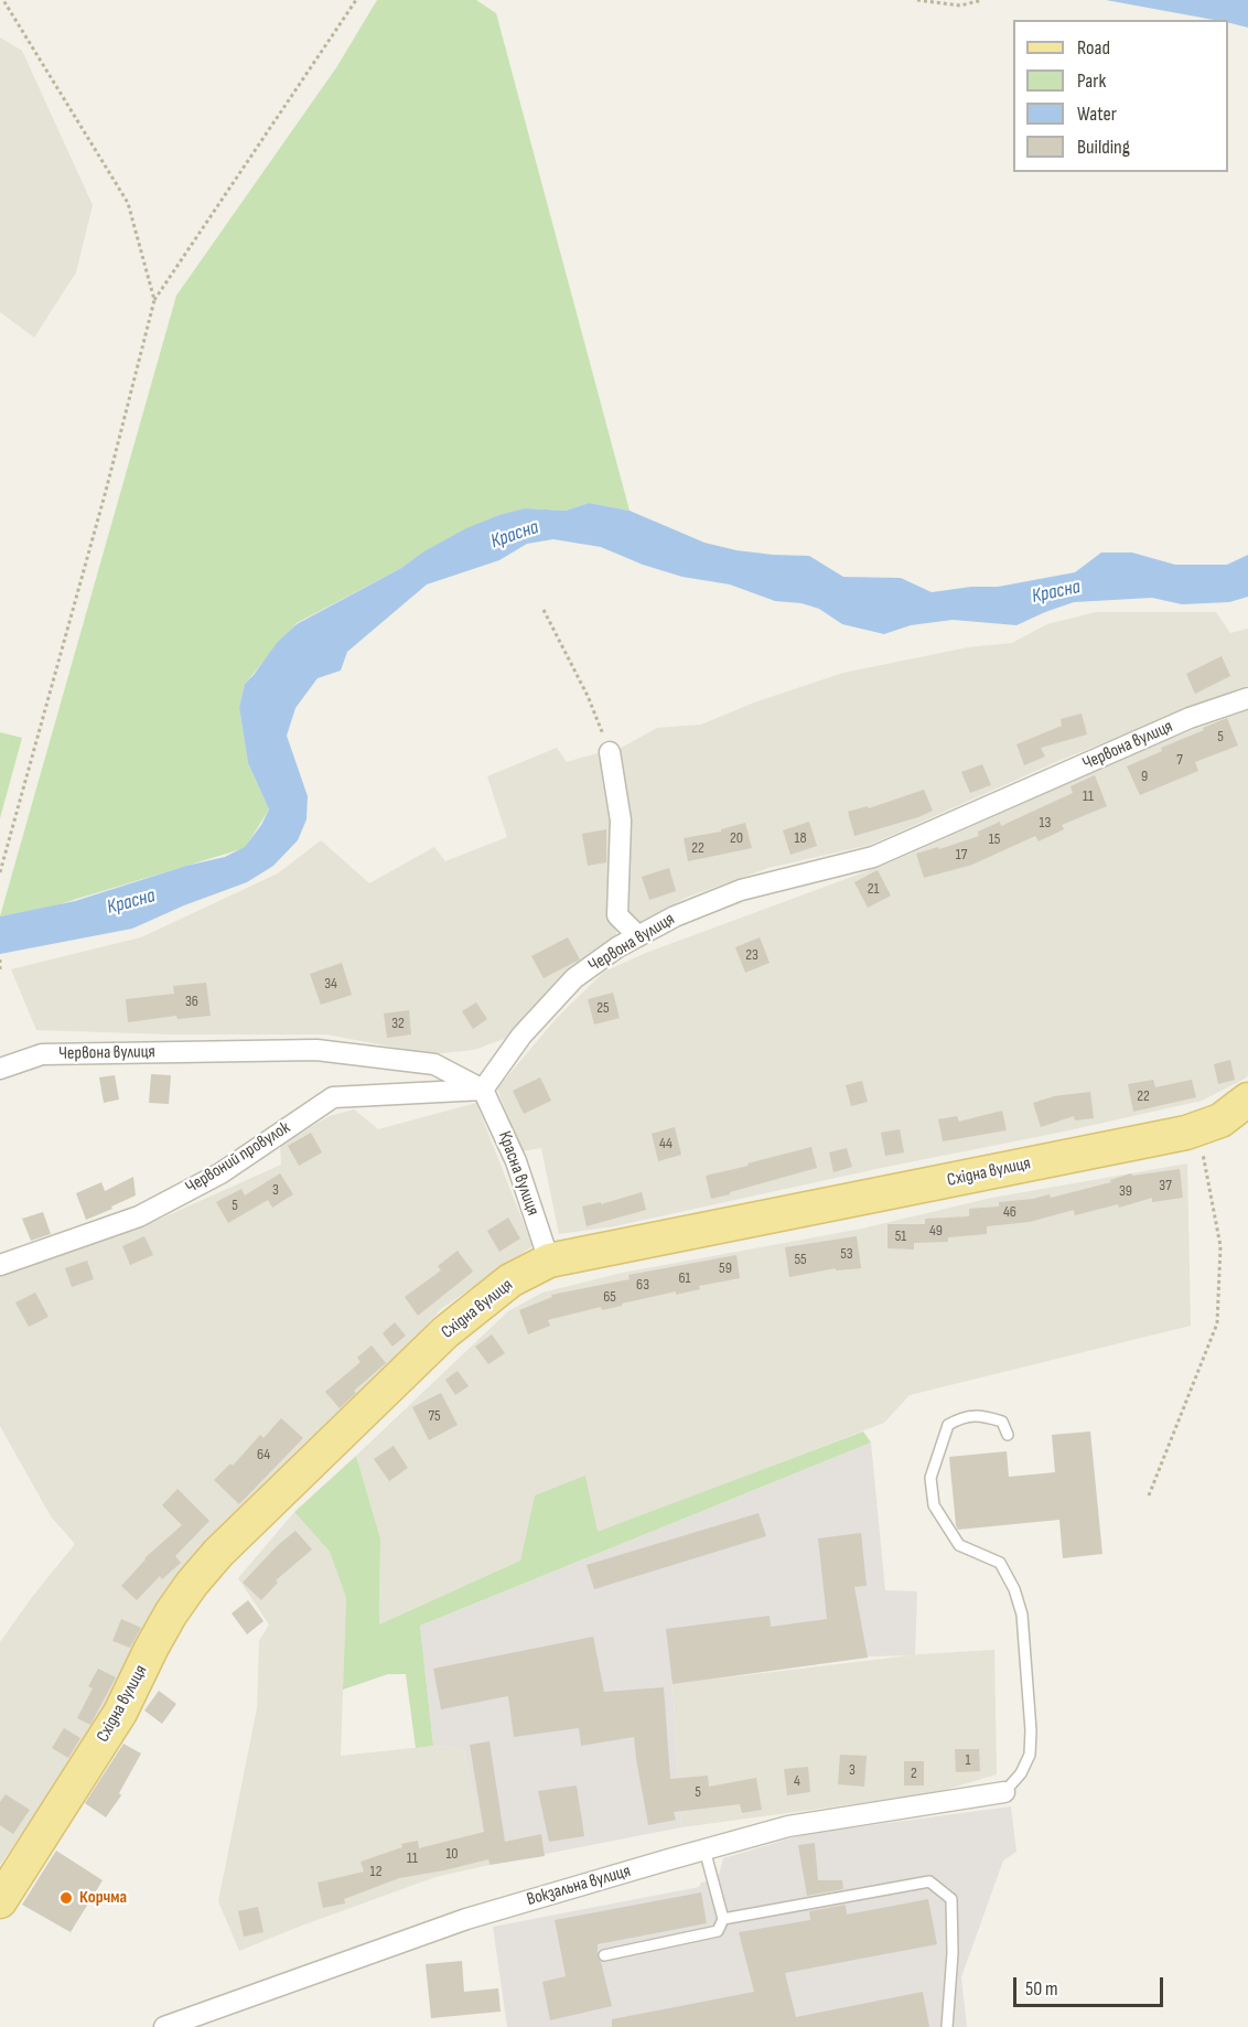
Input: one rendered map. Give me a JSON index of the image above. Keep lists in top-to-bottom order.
{
  "streets": {
    "main road": ["Східна вулиця"],
    "street": [
      "Червона вулиця",
      "Червоний провулок",
      "Красна вулиця",
      "Вокзальна вулиця"
    ]
  },
  "crossings": [
    ["Червона вулиця", "Червоний провулок"],
    ["Червона вулиця", "Красна вулиця"],
    ["Червоний провулок", "Красна вулиця"],
    ["Східна вулиця", "Красна вулиця"]
  ],
  "water": ["Красна"],
  "places": ["Корчма"],
  "house_numbers": [
    "5",
    "7",
    "9",
    "11",
    "13",
    "20",
    "18",
    "15",
    "22",
    "17",
    "21",
    "23",
    "34",
    "36",
    "25",
    "32",
    "22",
    "44",
    "37",
    "3",
    "39",
    "5",
    "46",
    "49",
    "51",
    "53",
    "55",
    "59",
    "61",
    "63",
    "65",
    "75",
    "64",
    "1",
    "3",
    "2",
    "4",
    "5",
    "10",
    "11",
    "12"
  ],
  "legend": [
    "Road",
    "Park",
    "Water",
    "Building"
  ],
  "scale_bar": "50 m"
}
